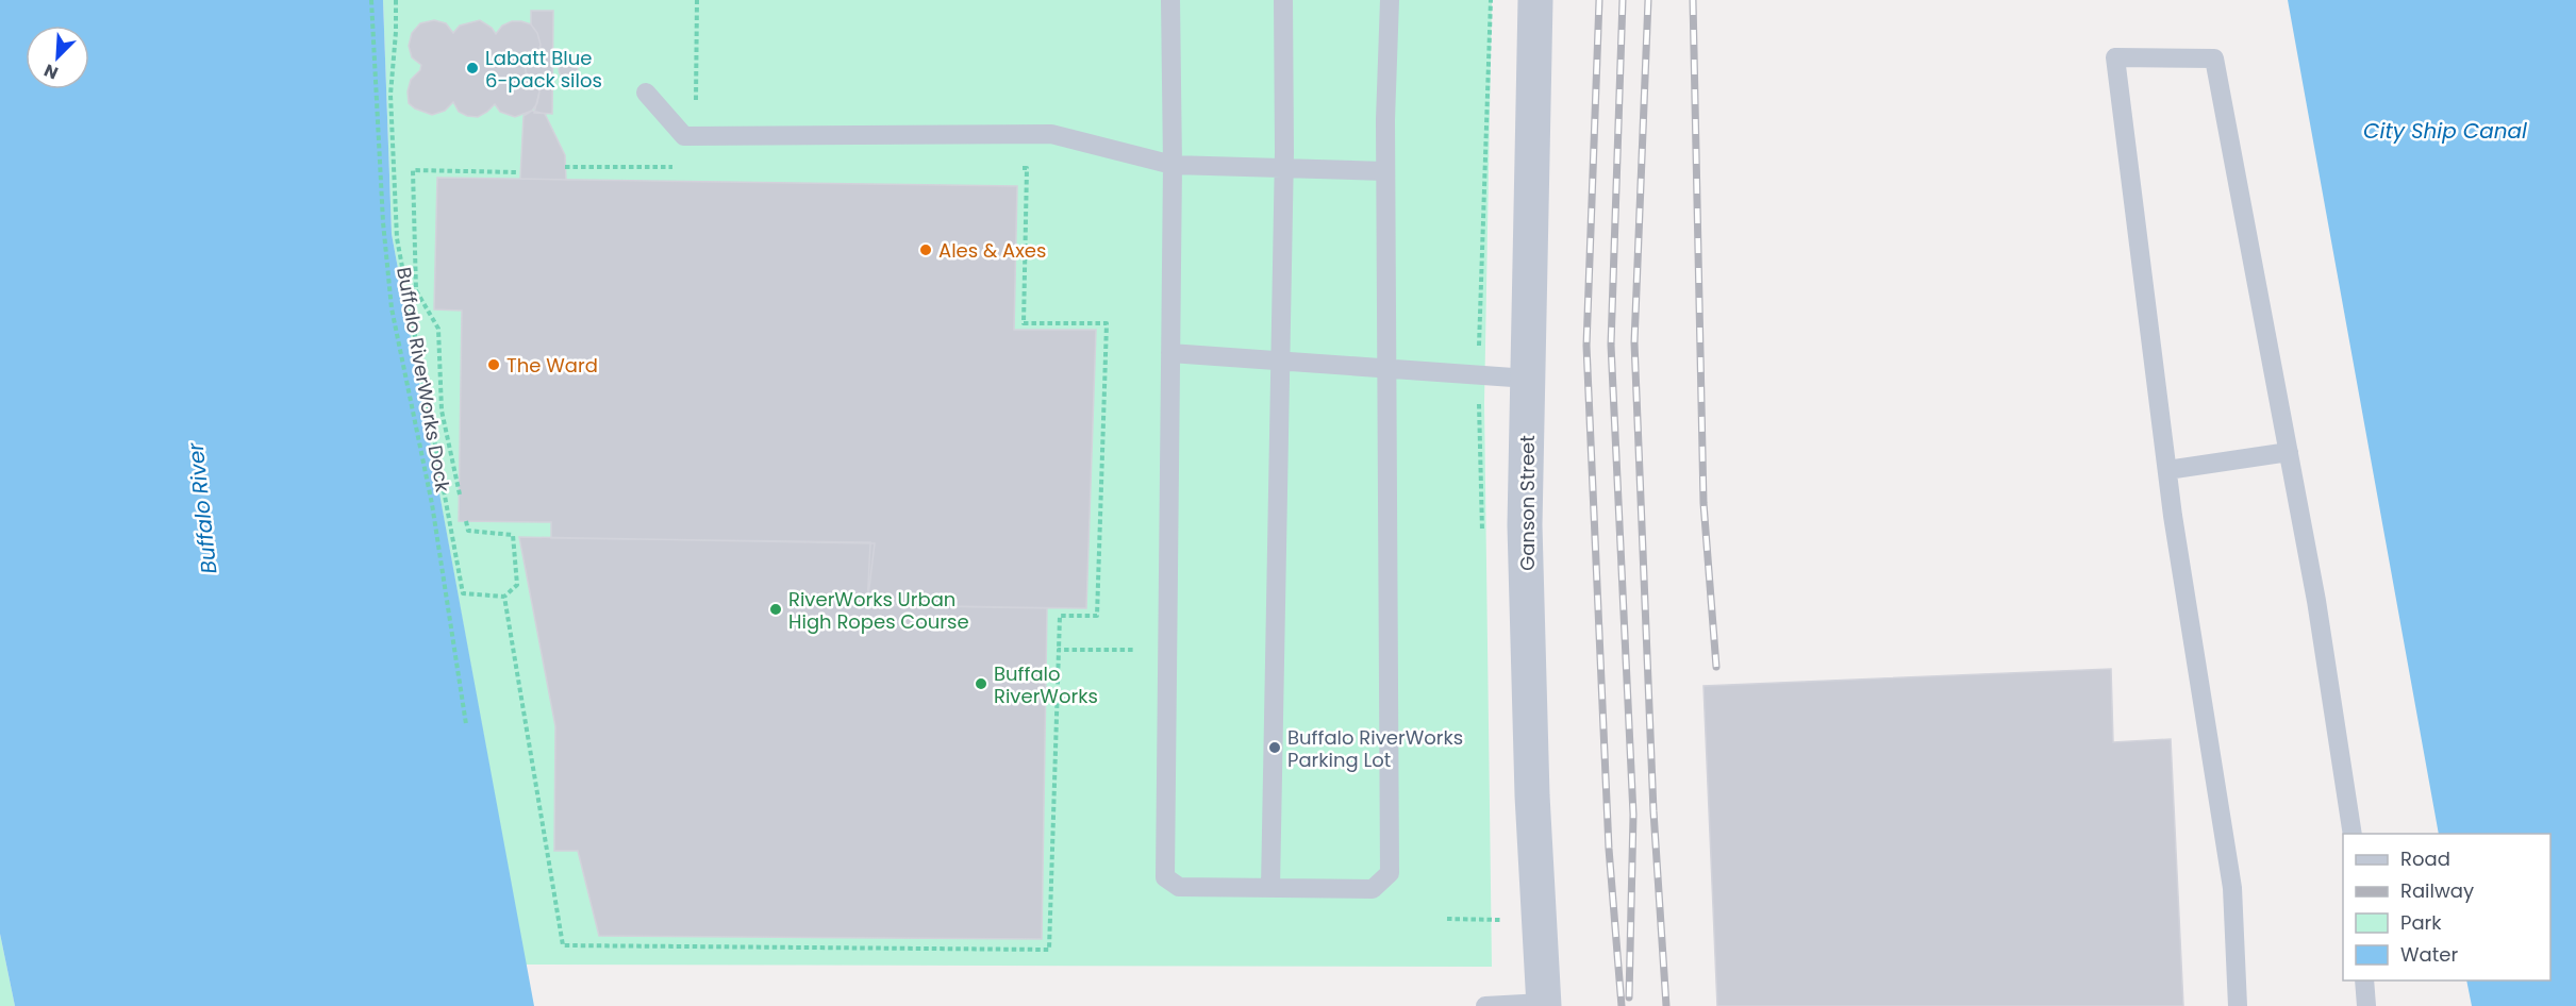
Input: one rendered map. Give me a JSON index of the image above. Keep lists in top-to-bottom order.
{
  "streets": {
    "street": ["Ganson Street"],
    "path": ["Buffalo RiverWorks Dock"]
  },
  "water": ["City Ship Canal", "Buffalo River"],
  "places": [
    "Labatt Blue 6-pack silos",
    "Ales & Axes",
    "The Ward",
    "RiverWorks Urban High Ropes Course",
    "Buffalo RiverWorks",
    "Buffalo RiverWorks Parking Lot"
  ],
  "legend": [
    "Road",
    "Railway",
    "Park",
    "Water"
  ],
  "north": "bottom left"
}
